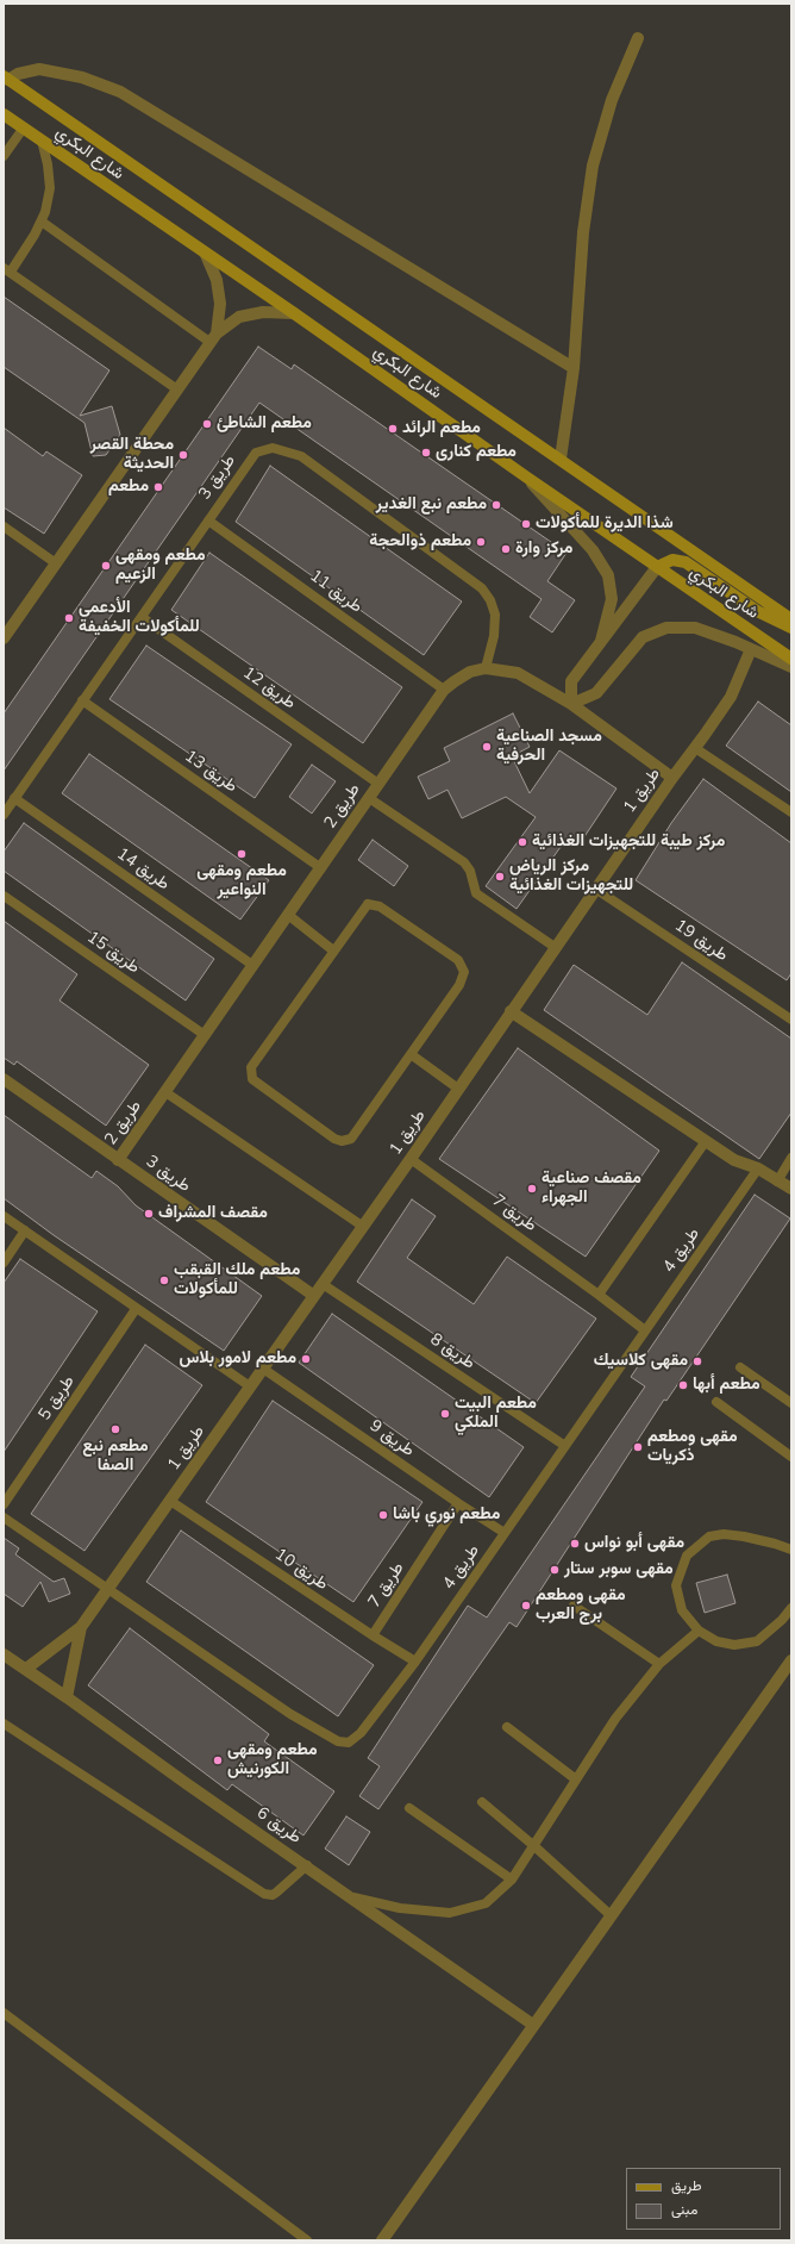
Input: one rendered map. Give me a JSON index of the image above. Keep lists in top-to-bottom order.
{
  "streets": {
    "main road": ["شارع البكري"],
    "street": [
      "طريق 3",
      "طريق 1",
      "طريق 2",
      "طريق 6"
    ],
    "lane": [
      "طريق 11",
      "طريق 12",
      "طريق 13",
      "طريق 14",
      "طريق 19",
      "طريق 15",
      "طريق 7",
      "طريق 4",
      "طريق 8",
      "طريق 5",
      "طريق 9",
      "طريق 10"
    ]
  },
  "crossings": [
    ["طريق 3", "طريق 11"],
    ["طريق 3", "طريق 12"],
    ["طريق 3", "طريق 13"],
    ["طريق 3", "طريق 1"],
    ["طريق 3", "طريق 2"],
    ["طريق 3", "طريق 14"],
    ["طريق 11", "طريق 2"],
    ["طريق 12", "طريق 2"],
    ["طريق 13", "طريق 2"],
    ["طريق 1", "طريق 2"],
    ["طريق 1", "طريق 19"],
    ["طريق 1", "طريق 7"],
    ["طريق 1", "طريق 4"],
    ["طريق 1", "طريق 8"],
    ["طريق 1", "طريق 9"],
    ["طريق 1", "طريق 10"],
    ["طريق 1", "طريق 6"],
    ["طريق 2", "طريق 14"],
    ["طريق 2", "طريق 15"],
    ["طريق 7", "طريق 4"],
    ["طريق 7", "طريق 9"],
    ["طريق 7", "طريق 10"],
    ["طريق 4", "طريق 8"],
    ["طريق 4", "طريق 9"],
    ["طريق 4", "طريق 10"]
  ],
  "places": [
    "مطعم الشاطئ",
    "مطعم الرائد",
    "مطعم كنارى",
    "محطة القصر الحديثة",
    "مطعم",
    "مطعم نبع الغدير",
    "شذا الديرة للمأكولات",
    "مطعم ذوالحجة",
    "مركز وارة",
    "مطعم ومقهى الزعيم",
    "الأدعمي للمأكولات الخفيفة",
    "مسجد الصناعية الحرفية",
    "مركز طيبة للتجهيزات الغذائية",
    "مطعم ومقهى النواعير",
    "مركز الرياض للتجهيزات الغذائية",
    "مقصف صناعية الجهراء",
    "مقصف المشراف",
    "مطعم ملك القبقب للمأكولات",
    "مطعم لامور بلاس",
    "مقهى كلاسيك",
    "مطعم أبها",
    "مطعم البيت الملكي",
    "مطعم نبع الصفا",
    "مقهى ومطعم ذكريات",
    "مطعم نوري باشا",
    "مقهى أبو نواس",
    "مقهى سوبر ستار",
    "مقهى ومطعم برج العرب",
    "مطعم ومقهى الكورنيش"
  ],
  "legend": ["طريق", "مبنى"]
}
